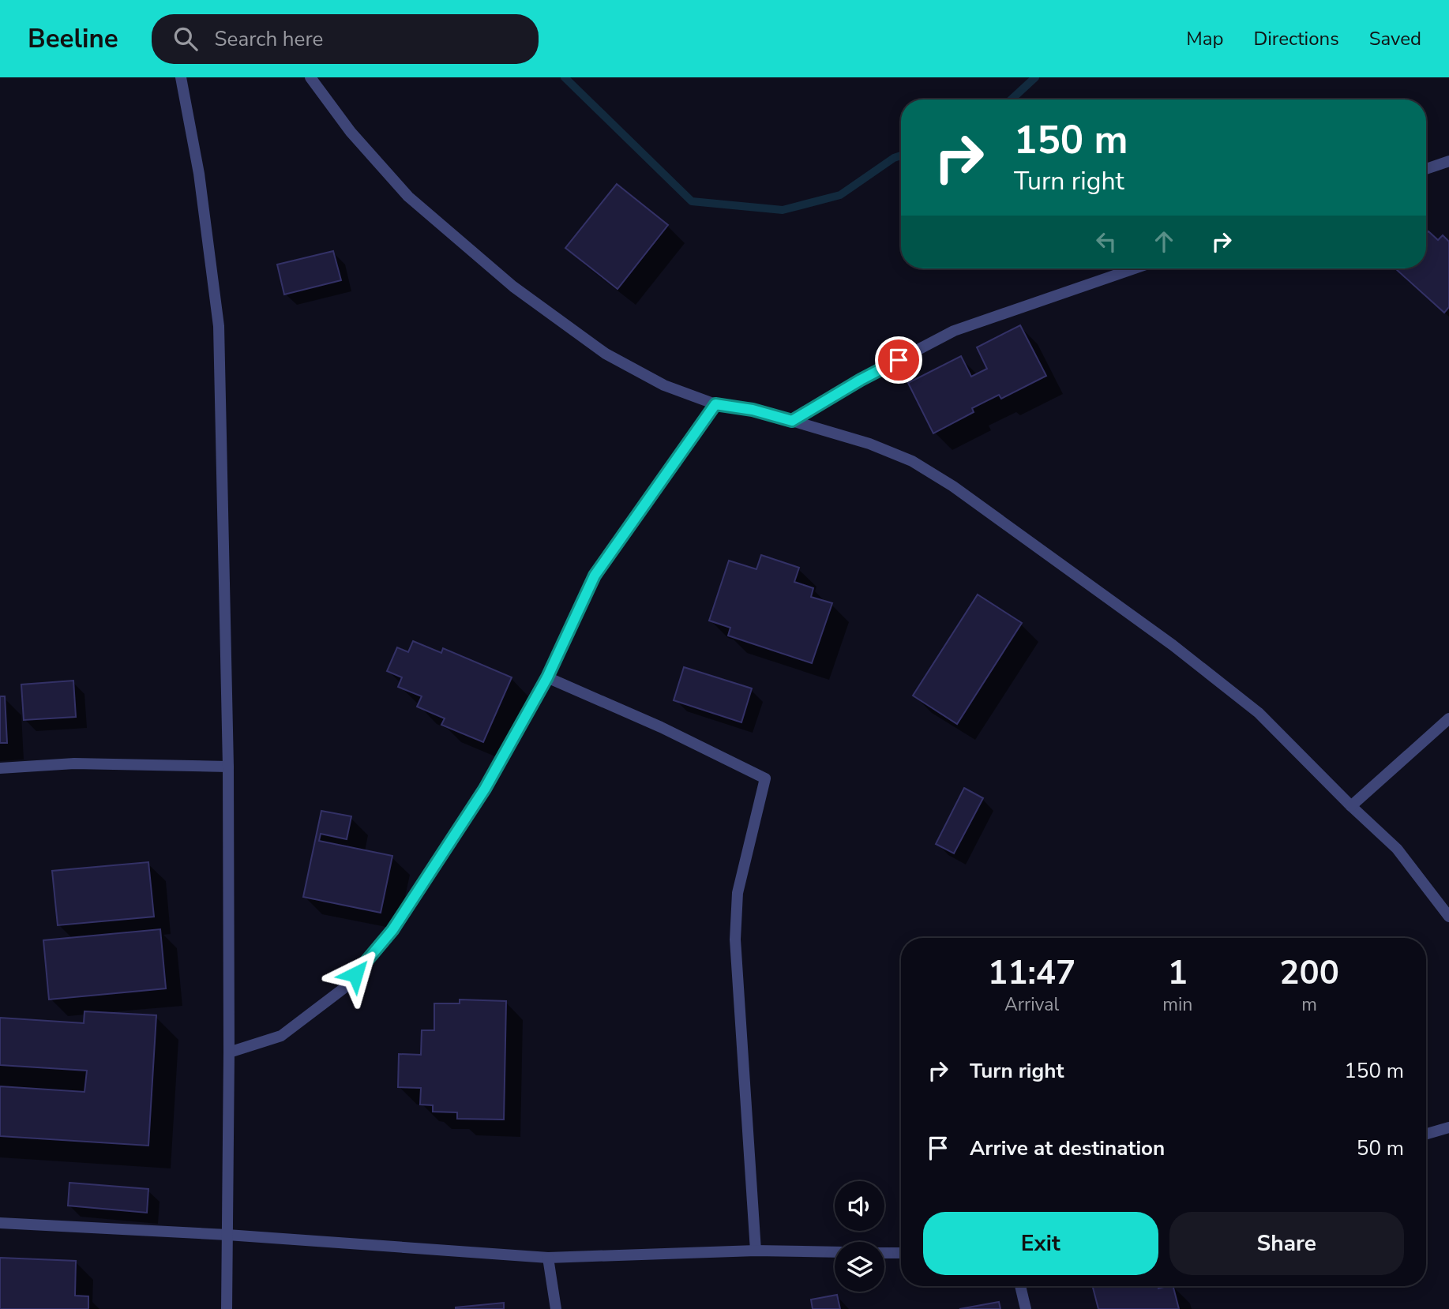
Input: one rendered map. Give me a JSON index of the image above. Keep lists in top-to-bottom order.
{
  "page": {
    "header": "Beeline",
    "search": "Search here",
    "nav": ["Map", "Directions", "Saved"],
    "turn": ["150 m", "Turn right"],
    "eta": [
      "11:47",
      "Arrival",
      "1",
      "min",
      "200",
      "m"
    ],
    "list": [
      {
        "name": "Turn right",
        "value": "150 m"
      },
      {
        "name": "Arrive at destination",
        "value": "50 m"
      }
    ],
    "buttons": ["Exit", "Share"]
  }
}
